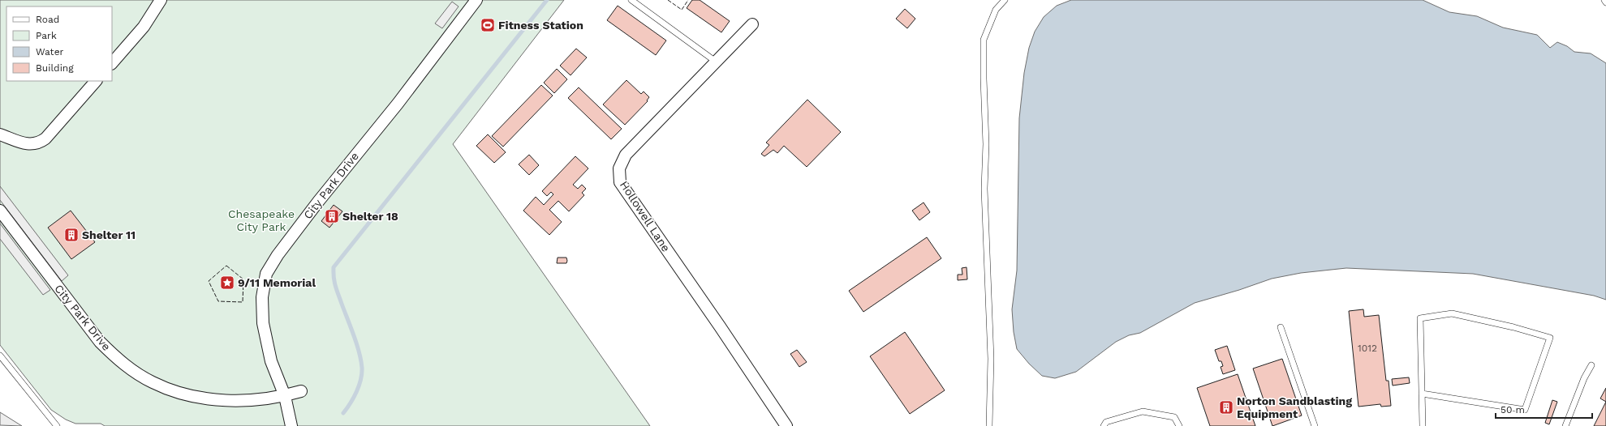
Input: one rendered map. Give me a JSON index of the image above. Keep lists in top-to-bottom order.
{
  "streets": {
    "street": ["City Park Drive", "Hollowell Lane"]
  },
  "parks": ["Chesapeake City Park"],
  "places": {
    "sports": ["Fitness Station"],
    "building": ["Shelter 18", "Shelter 11", "Norton Sandblasting Equipment"],
    "place": ["9/11 Memorial"]
  },
  "house_numbers": ["1012"],
  "legend": [
    "Road",
    "Park",
    "Water",
    "Building"
  ],
  "scale_bar": "50 m"
}
